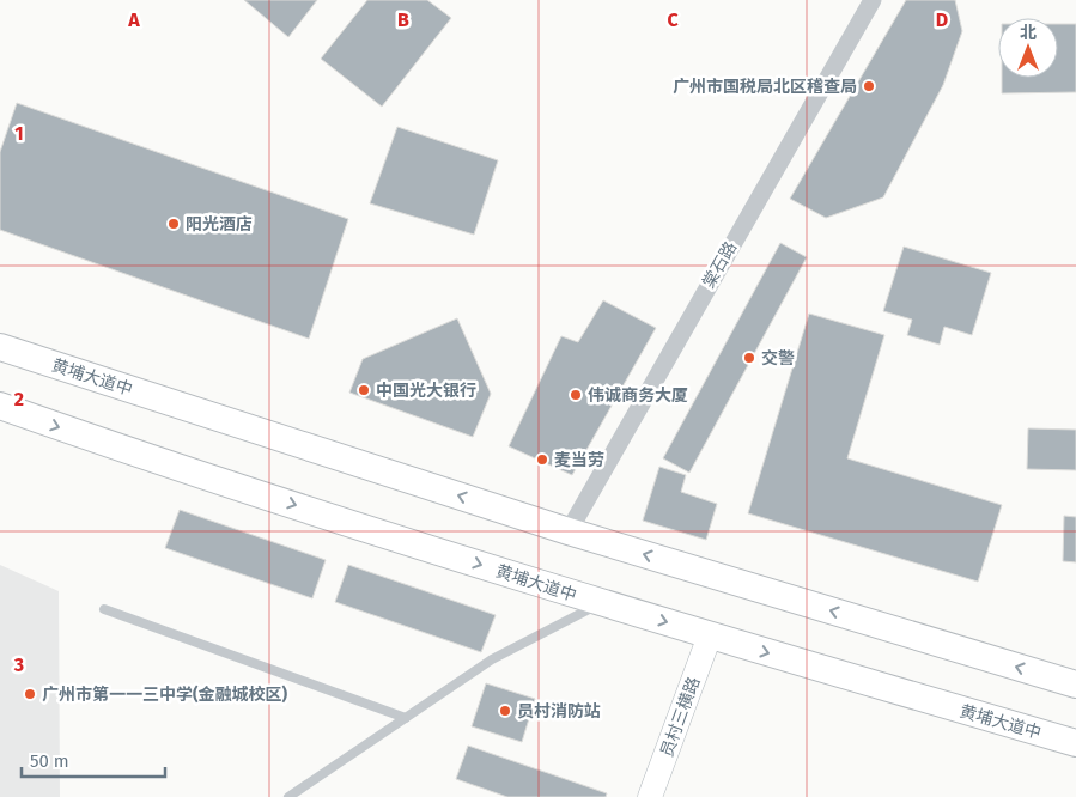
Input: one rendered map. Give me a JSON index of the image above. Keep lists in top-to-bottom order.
{
  "streets": {
    "main road": ["黄埔大道中"],
    "street": ["棠石路", "员村三横路"]
  },
  "crossings": [
    ["棠石路", "黄埔大道中"],
    ["黄埔大道中", "员村三横路"]
  ],
  "places": [
    "广州市国税局北区稽查局",
    "阳光酒店",
    "交警",
    "中国光大银行",
    "伟诚商务大厦",
    "麦当劳",
    "广州市第一一三中学(金融城校区)",
    "员村消防站"
  ],
  "scale_bar": "50 m",
  "north": "top",
  "grid": {
    "columns": [
      "A",
      "B",
      "C",
      "D"
    ],
    "rows": ["1", "2", "3"]
  }
}
